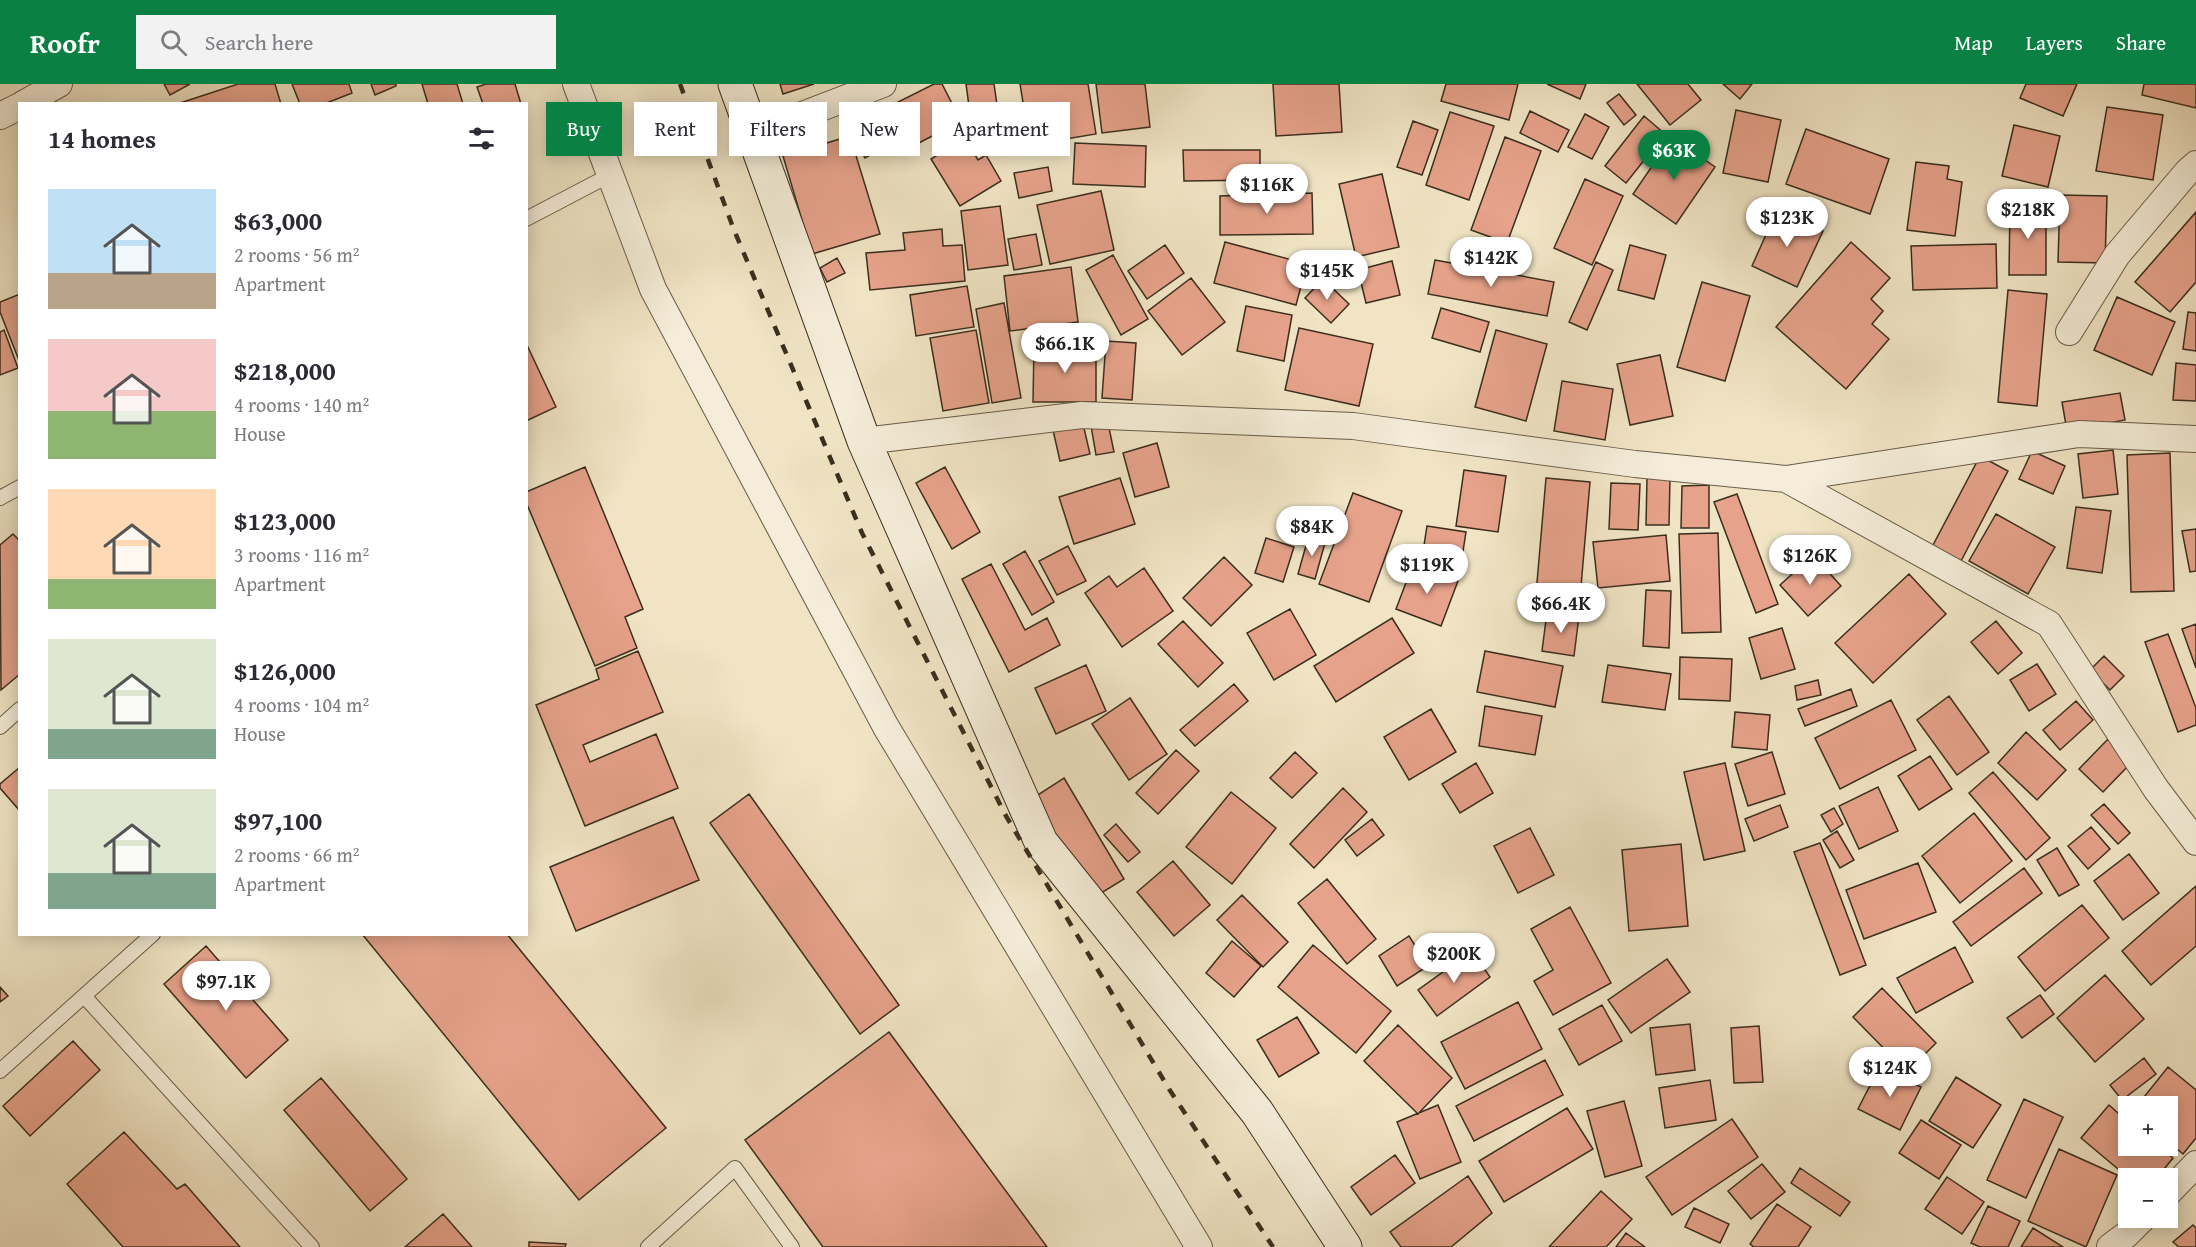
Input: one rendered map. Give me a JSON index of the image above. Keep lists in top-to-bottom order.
{
  "page": {
    "header": "Roofr",
    "search": "Search here",
    "nav": ["Map", "Layers", "Share"],
    "chip": [
      "Buy",
      "Rent",
      "Filters",
      "New",
      "Apartment"
    ],
    "heading": "14 homes",
    "price": [
      "$63K",
      "$116K",
      "$218K",
      "$123K",
      "$142K",
      "$145K",
      "$66.1K",
      "$84K",
      "$126K",
      "$119K",
      "$66.4K",
      "$200K",
      "$97.1K",
      "$124K"
    ],
    "list": [
      {
        "name": "$63,000",
        "note": "2 rooms · 56 m² · Apartment"
      },
      {
        "name": "$218,000",
        "note": "4 rooms · 140 m² · House"
      },
      {
        "name": "$123,000",
        "note": "3 rooms · 116 m² · Apartment"
      },
      {
        "name": "$126,000",
        "note": "4 rooms · 104 m² · House"
      },
      {
        "name": "$97,100",
        "note": "2 rooms · 66 m² · Apartment"
      }
    ],
    "map_buttons": ["+", "−"]
  }
}
